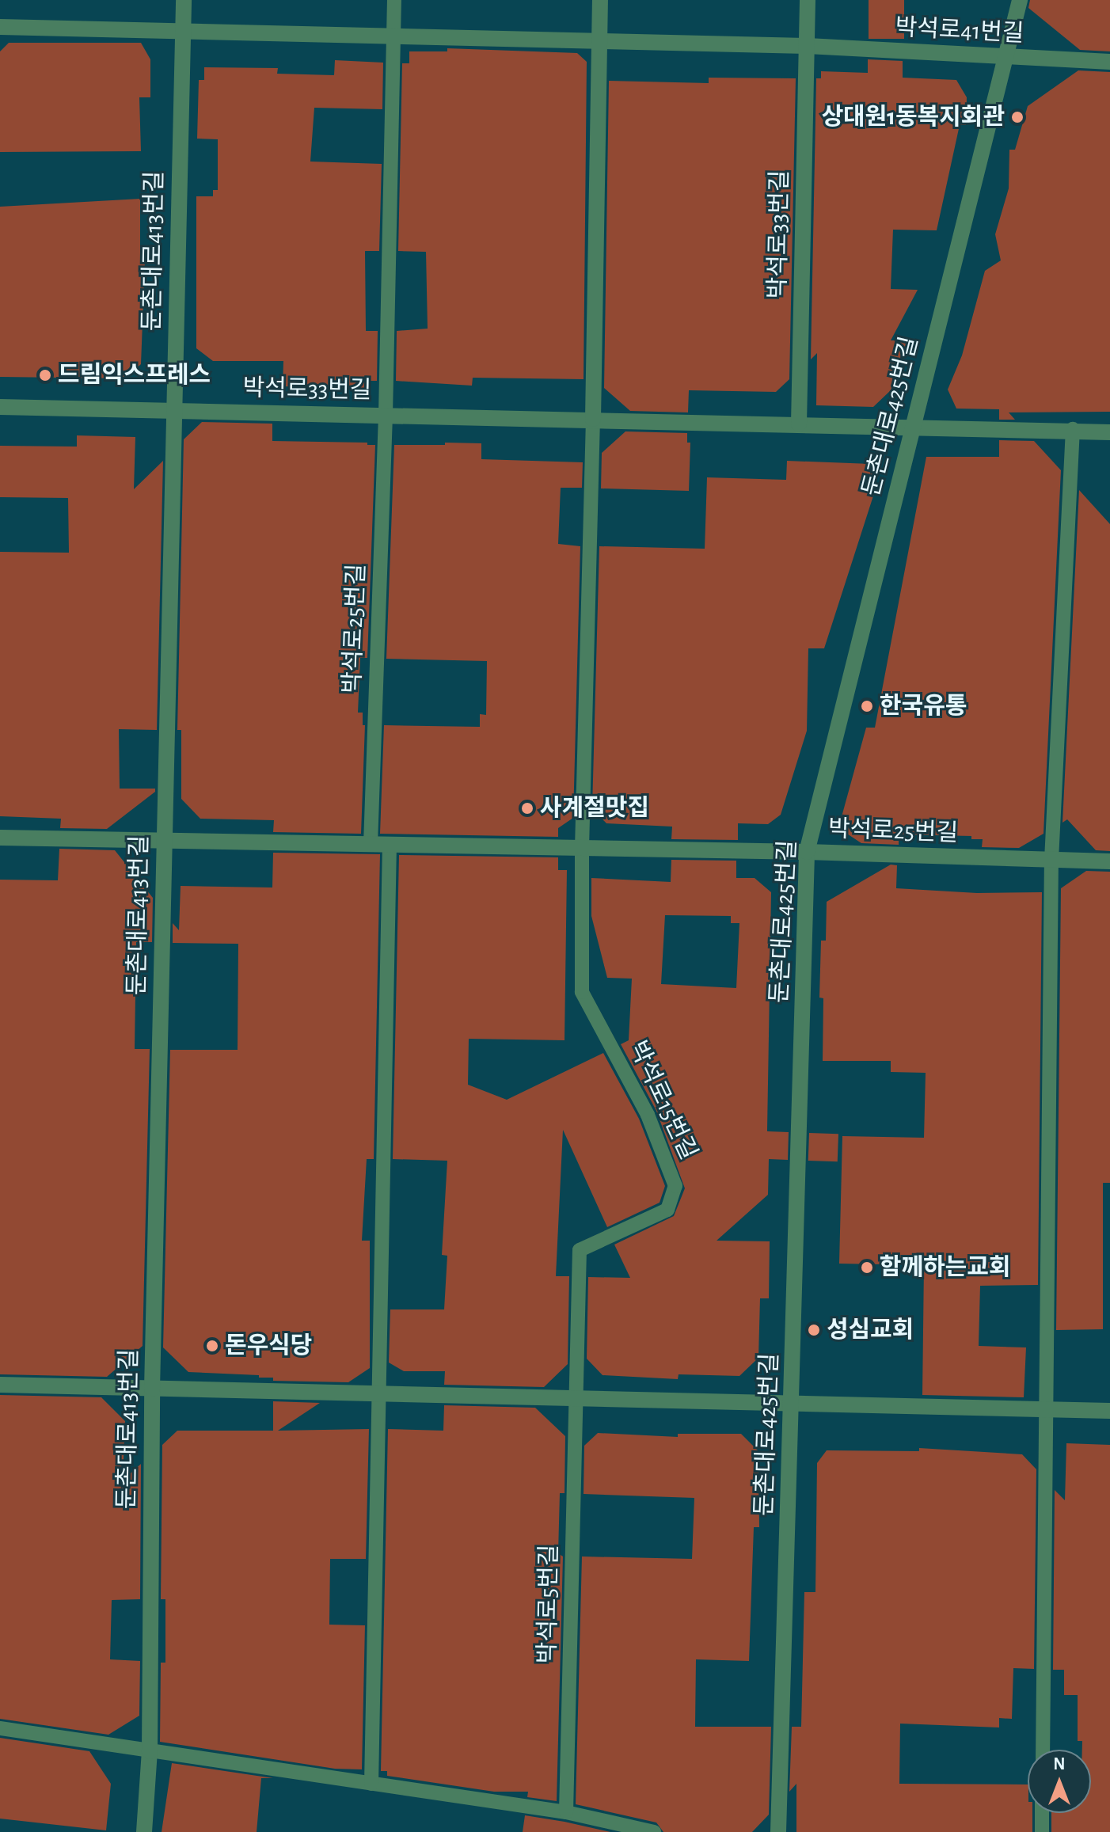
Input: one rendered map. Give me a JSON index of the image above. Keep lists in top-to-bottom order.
{
  "streets": {
    "street": [
      "박석로41번길",
      "박석로33번길",
      "둔촌대로413번길",
      "둔촌대로425번길",
      "박석로25번길"
    ],
    "lane": ["박석로15번길", "박석로5번길"]
  },
  "crossings": [
    ["박석로41번길", "박석로33번길"],
    ["박석로41번길", "둔촌대로413번길"],
    ["박석로41번길", "둔촌대로425번길"],
    ["박석로33번길", "둔촌대로413번길"],
    ["박석로33번길", "둔촌대로425번길"],
    ["박석로33번길", "박석로25번길"],
    ["둔촌대로413번길", "박석로25번길"],
    ["둔촌대로425번길", "박석로25번길"],
    ["박석로25번길", "박석로15번길"],
    ["박석로15번길", "박석로5번길"]
  ],
  "places": [
    "상대원1동복지회관",
    "드림익스프레스",
    "한국유통",
    "사계절맛집",
    "함께하는교회",
    "성심교회",
    "돈우식당"
  ],
  "north": "top"
}
